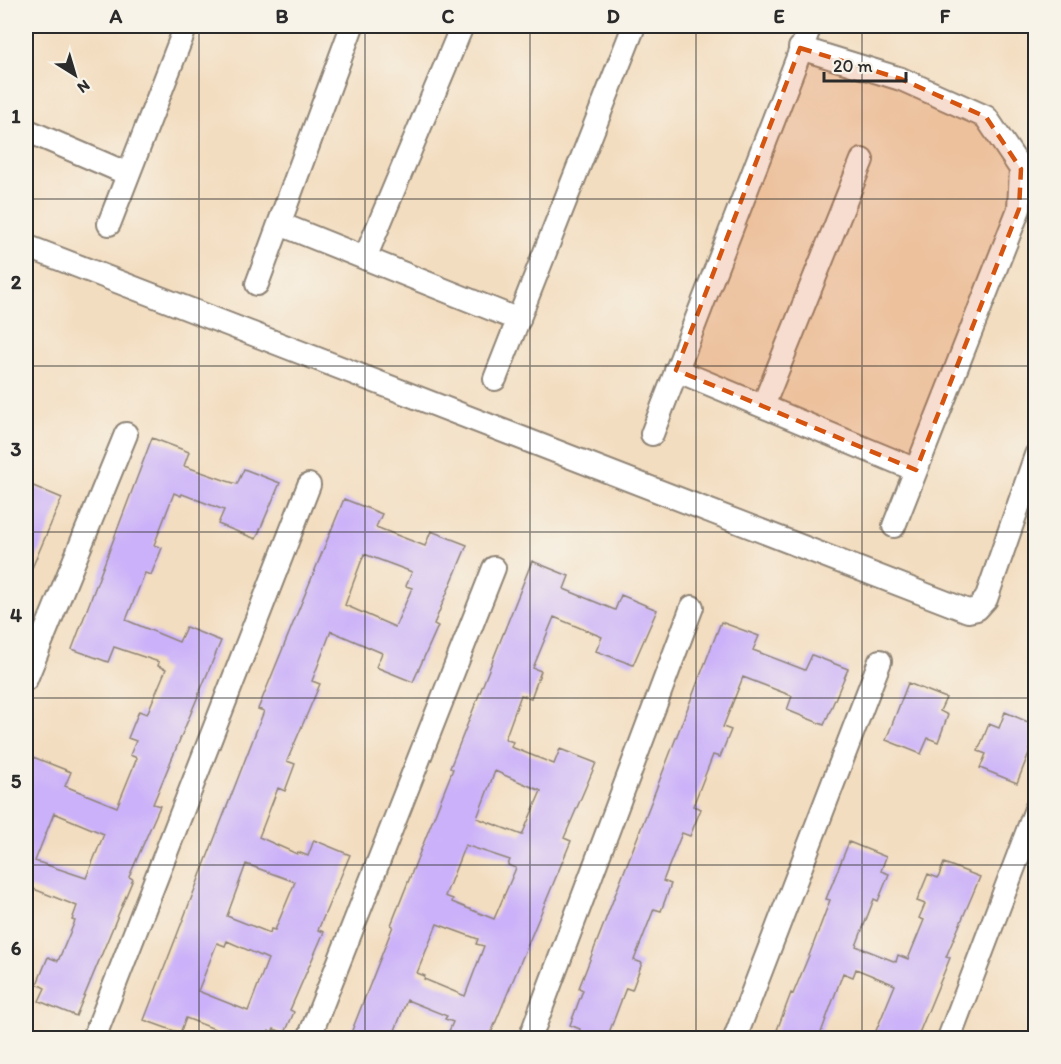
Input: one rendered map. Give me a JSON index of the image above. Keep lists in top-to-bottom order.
{
  "scale_bar": "20 m",
  "north": "bottom right",
  "grid": {
    "columns": [
      "A",
      "B",
      "C",
      "D",
      "E",
      "F"
    ],
    "rows": [
      "1",
      "2",
      "3",
      "4",
      "5",
      "6"
    ]
  }
}
